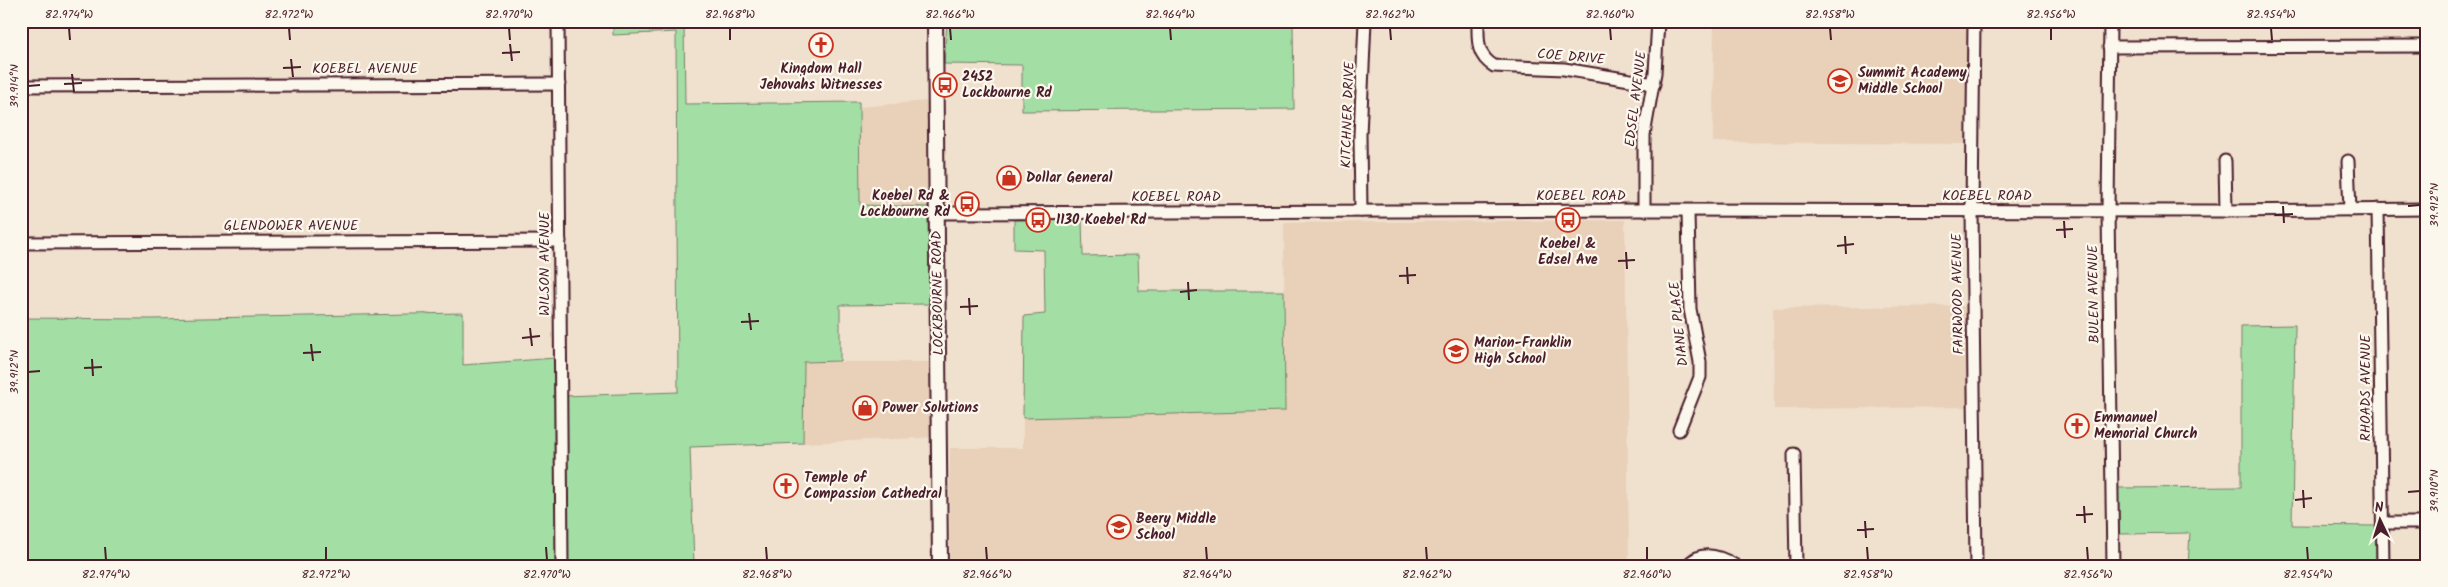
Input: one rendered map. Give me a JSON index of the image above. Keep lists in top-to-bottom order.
{
  "streets": {
    "main road": ["LOCKBOURNE ROAD"],
    "street": [
      "COE DRIVE",
      "KOEBEL AVENUE",
      "EDSEL AVENUE",
      "KITCHNER DRIVE",
      "KOEBEL ROAD",
      "GLENDOWER AVENUE",
      "WILSON AVENUE",
      "FAIRWOOD AVENUE",
      "BULEN AVENUE",
      "DIANE PLACE",
      "RHOADS AVENUE"
    ]
  },
  "crossings": [
    ["COE DRIVE", "EDSEL AVENUE"],
    ["KOEBEL AVENUE", "WILSON AVENUE"],
    ["EDSEL AVENUE", "KOEBEL ROAD"],
    ["KITCHNER DRIVE", "KOEBEL ROAD"],
    ["KOEBEL ROAD", "LOCKBOURNE ROAD"],
    ["KOEBEL ROAD", "FAIRWOOD AVENUE"],
    ["KOEBEL ROAD", "BULEN AVENUE"],
    ["KOEBEL ROAD", "DIANE PLACE"],
    ["KOEBEL ROAD", "RHOADS AVENUE"],
    ["GLENDOWER AVENUE", "WILSON AVENUE"]
  ],
  "places": {
    "church": ["Kingdom Hall Jehovahs Witnesses", "Emmanuel Memorial Church", "Temple of Compassion Cathedral"],
    "school or university": ["Summit Academy Middle School", "Marion-Franklin High School", "Beery Middle School"],
    "bus stop": [
      "2452 Lockbourne Rd",
      "Koebel Rd & Lockbourne Rd",
      "1130 Koebel Rd",
      "Koebel & Edsel Ave"
    ],
    "shop": ["Dollar General", "Power Solutions"]
  },
  "north": "top",
  "coordinates": [
    "82.974°W",
    "82.972°W",
    "82.970°W",
    "82.968°W",
    "82.966°W",
    "82.964°W",
    "82.962°W",
    "82.960°W",
    "82.958°W",
    "82.956°W",
    "82.954°W",
    "39.914°N",
    "39.912°N",
    "39.910°N"
  ]
}
